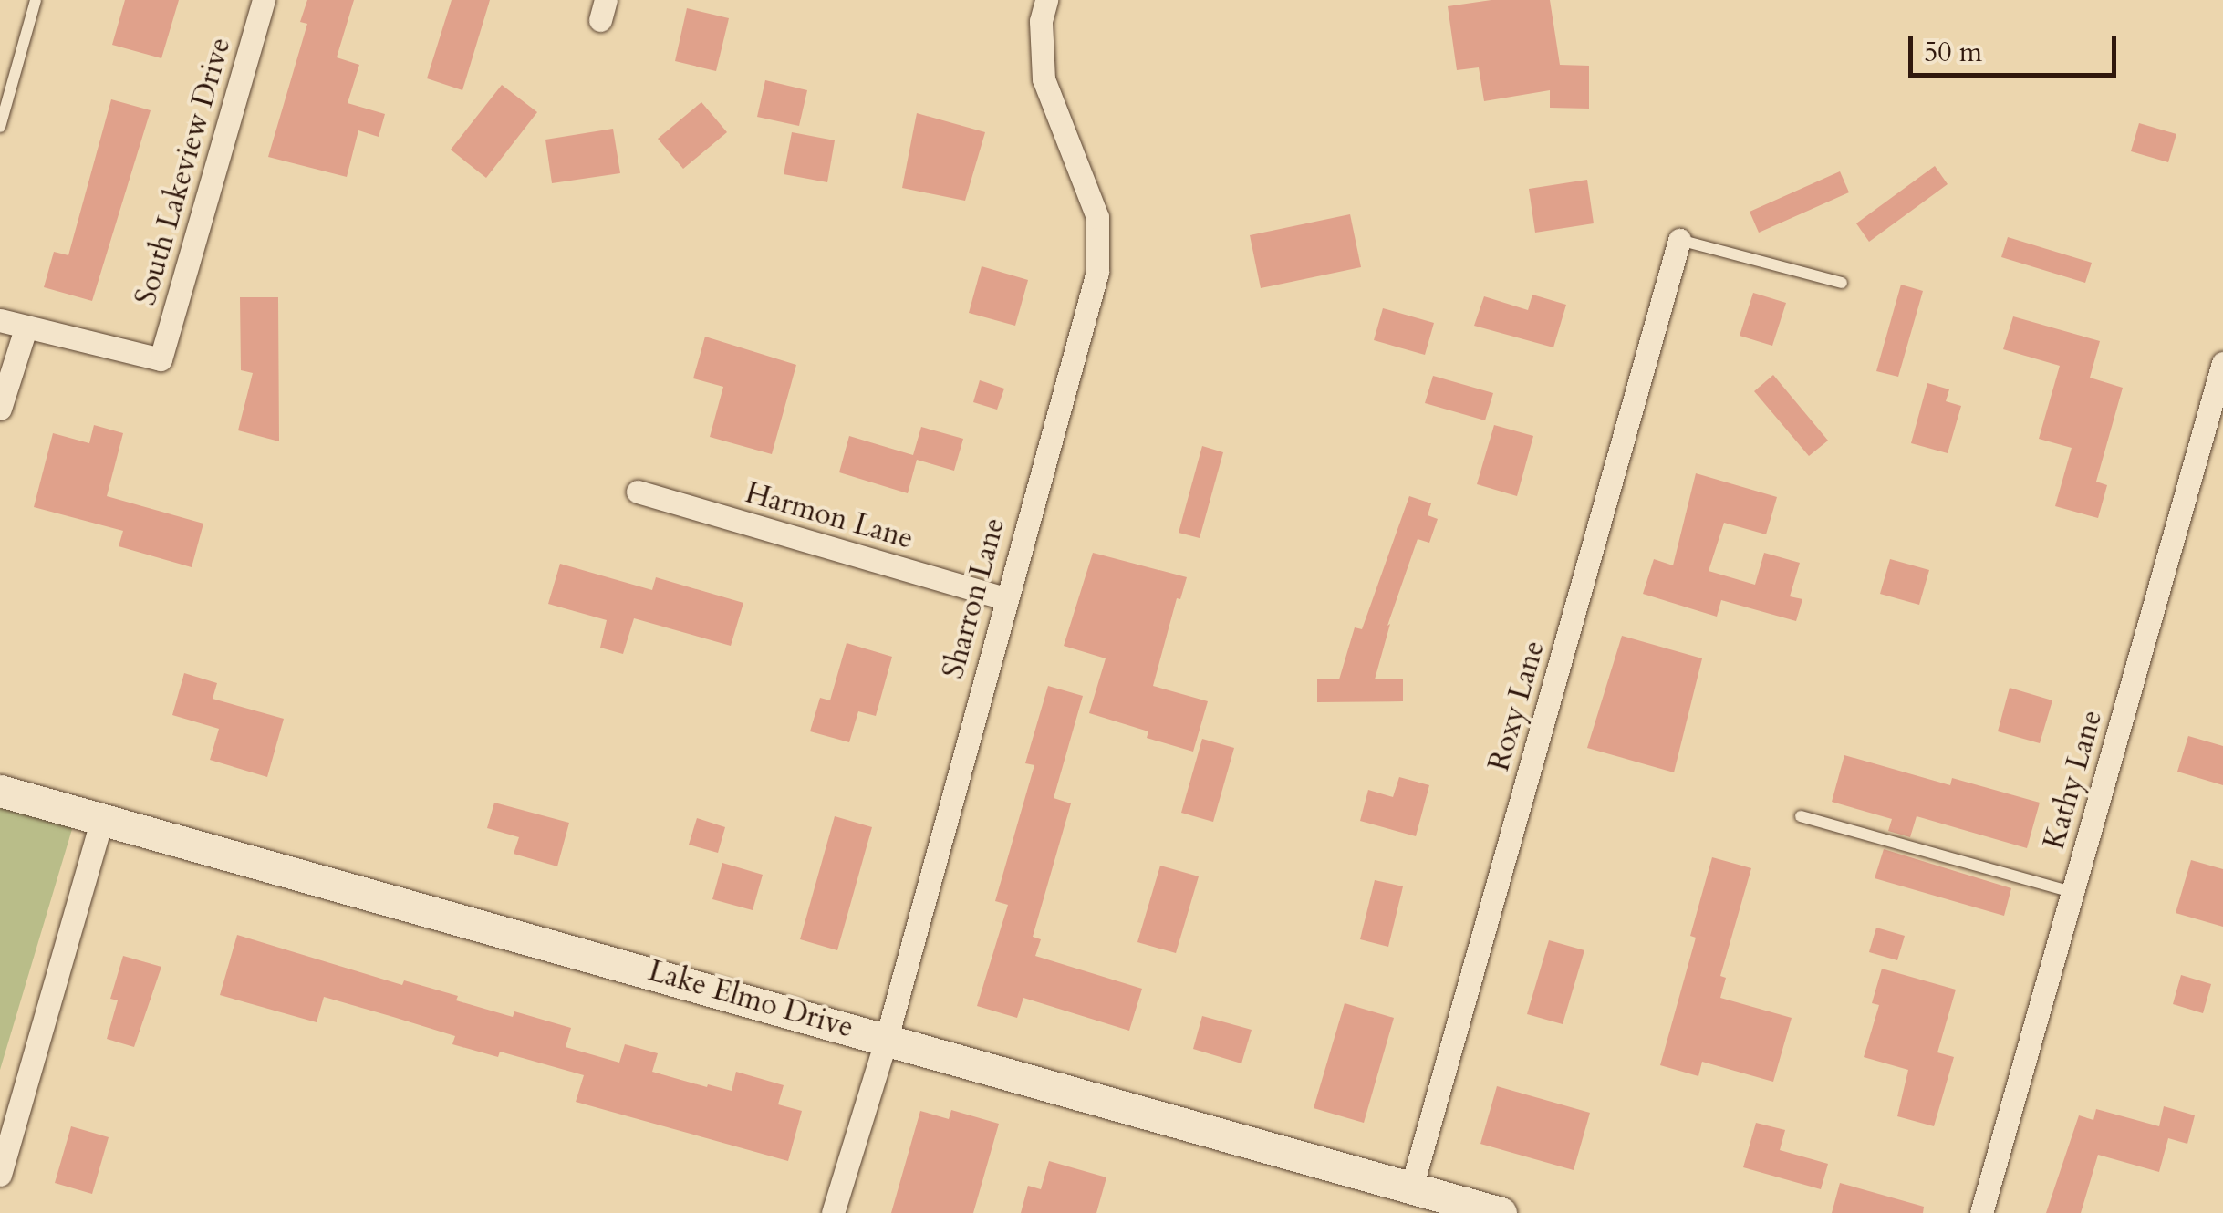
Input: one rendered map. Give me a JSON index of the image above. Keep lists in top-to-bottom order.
{
  "streets": {
    "street": [
      "South Lakeview Drive",
      "Harmon Lane",
      "Sharron Lane",
      "Roxy Lane",
      "Kathy Lane",
      "Lake Elmo Drive"
    ]
  },
  "crossings": [
    ["Harmon Lane", "Sharron Lane"],
    ["Sharron Lane", "Lake Elmo Drive"],
    ["Roxy Lane", "Lake Elmo Drive"]
  ],
  "scale_bar": "50 m"
}
